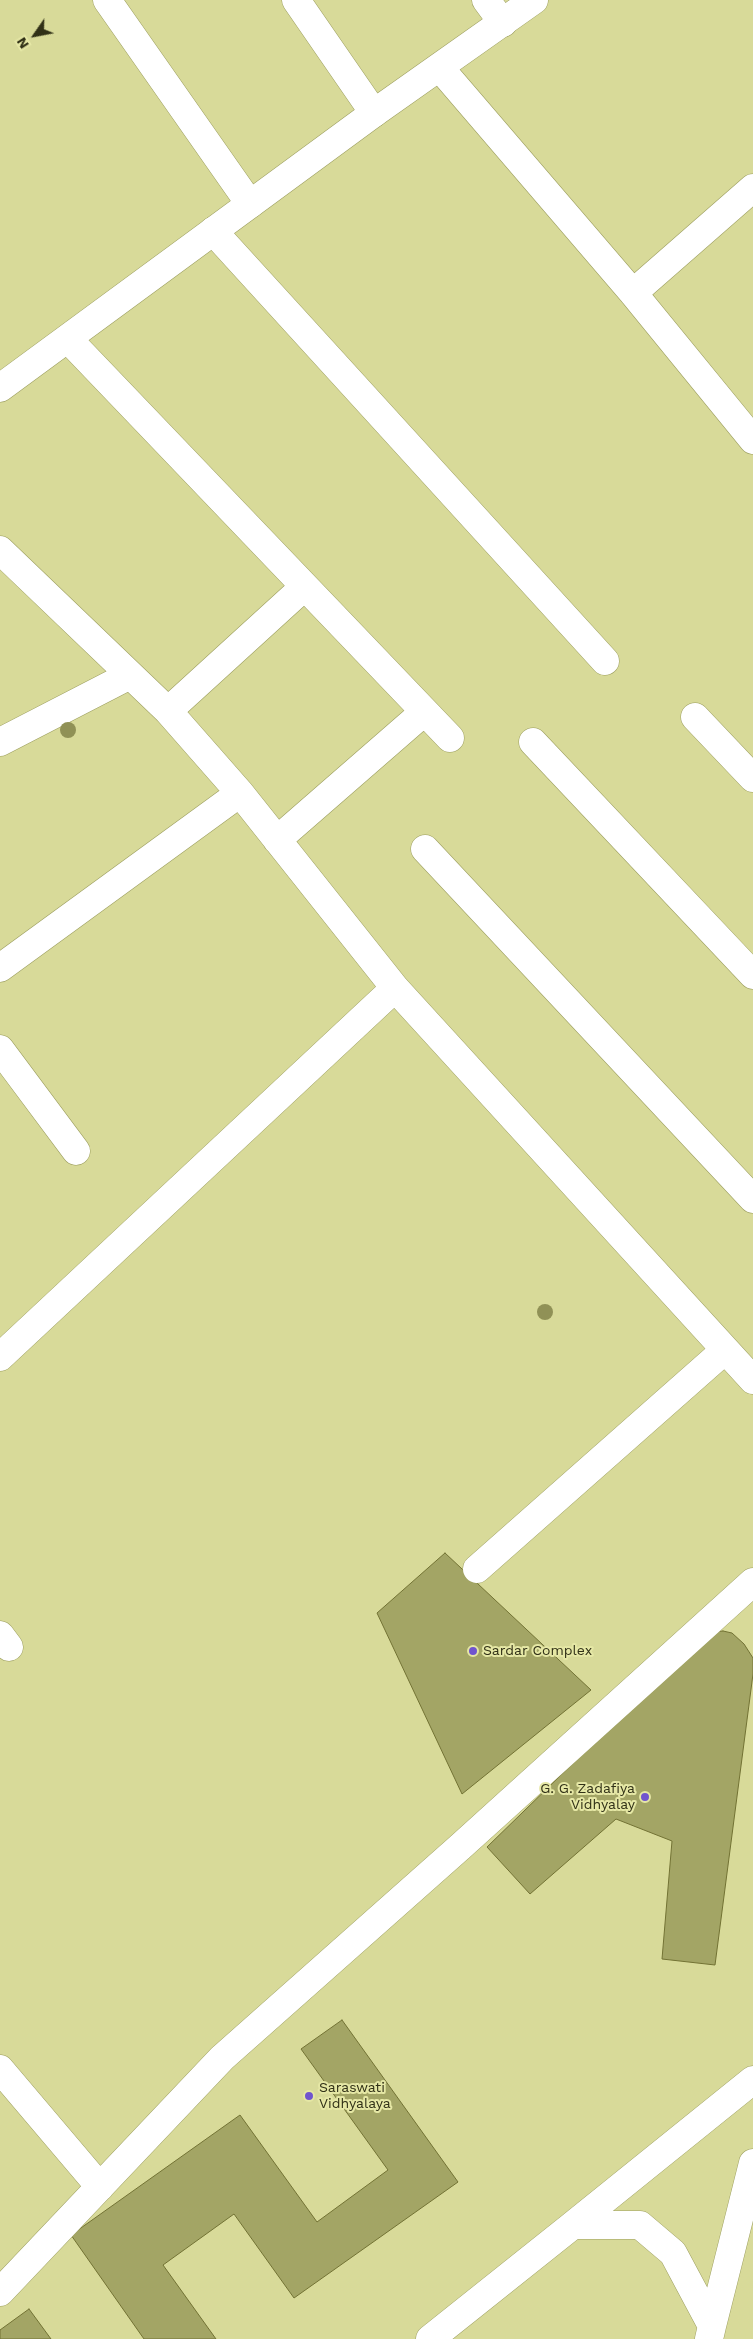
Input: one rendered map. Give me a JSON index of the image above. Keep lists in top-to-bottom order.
{
  "places": ["Sardar Complex", "G. G. Zadafiya Vidhyalay", "Saraswati Vidhyalaya"],
  "north": "bottom left"
}
